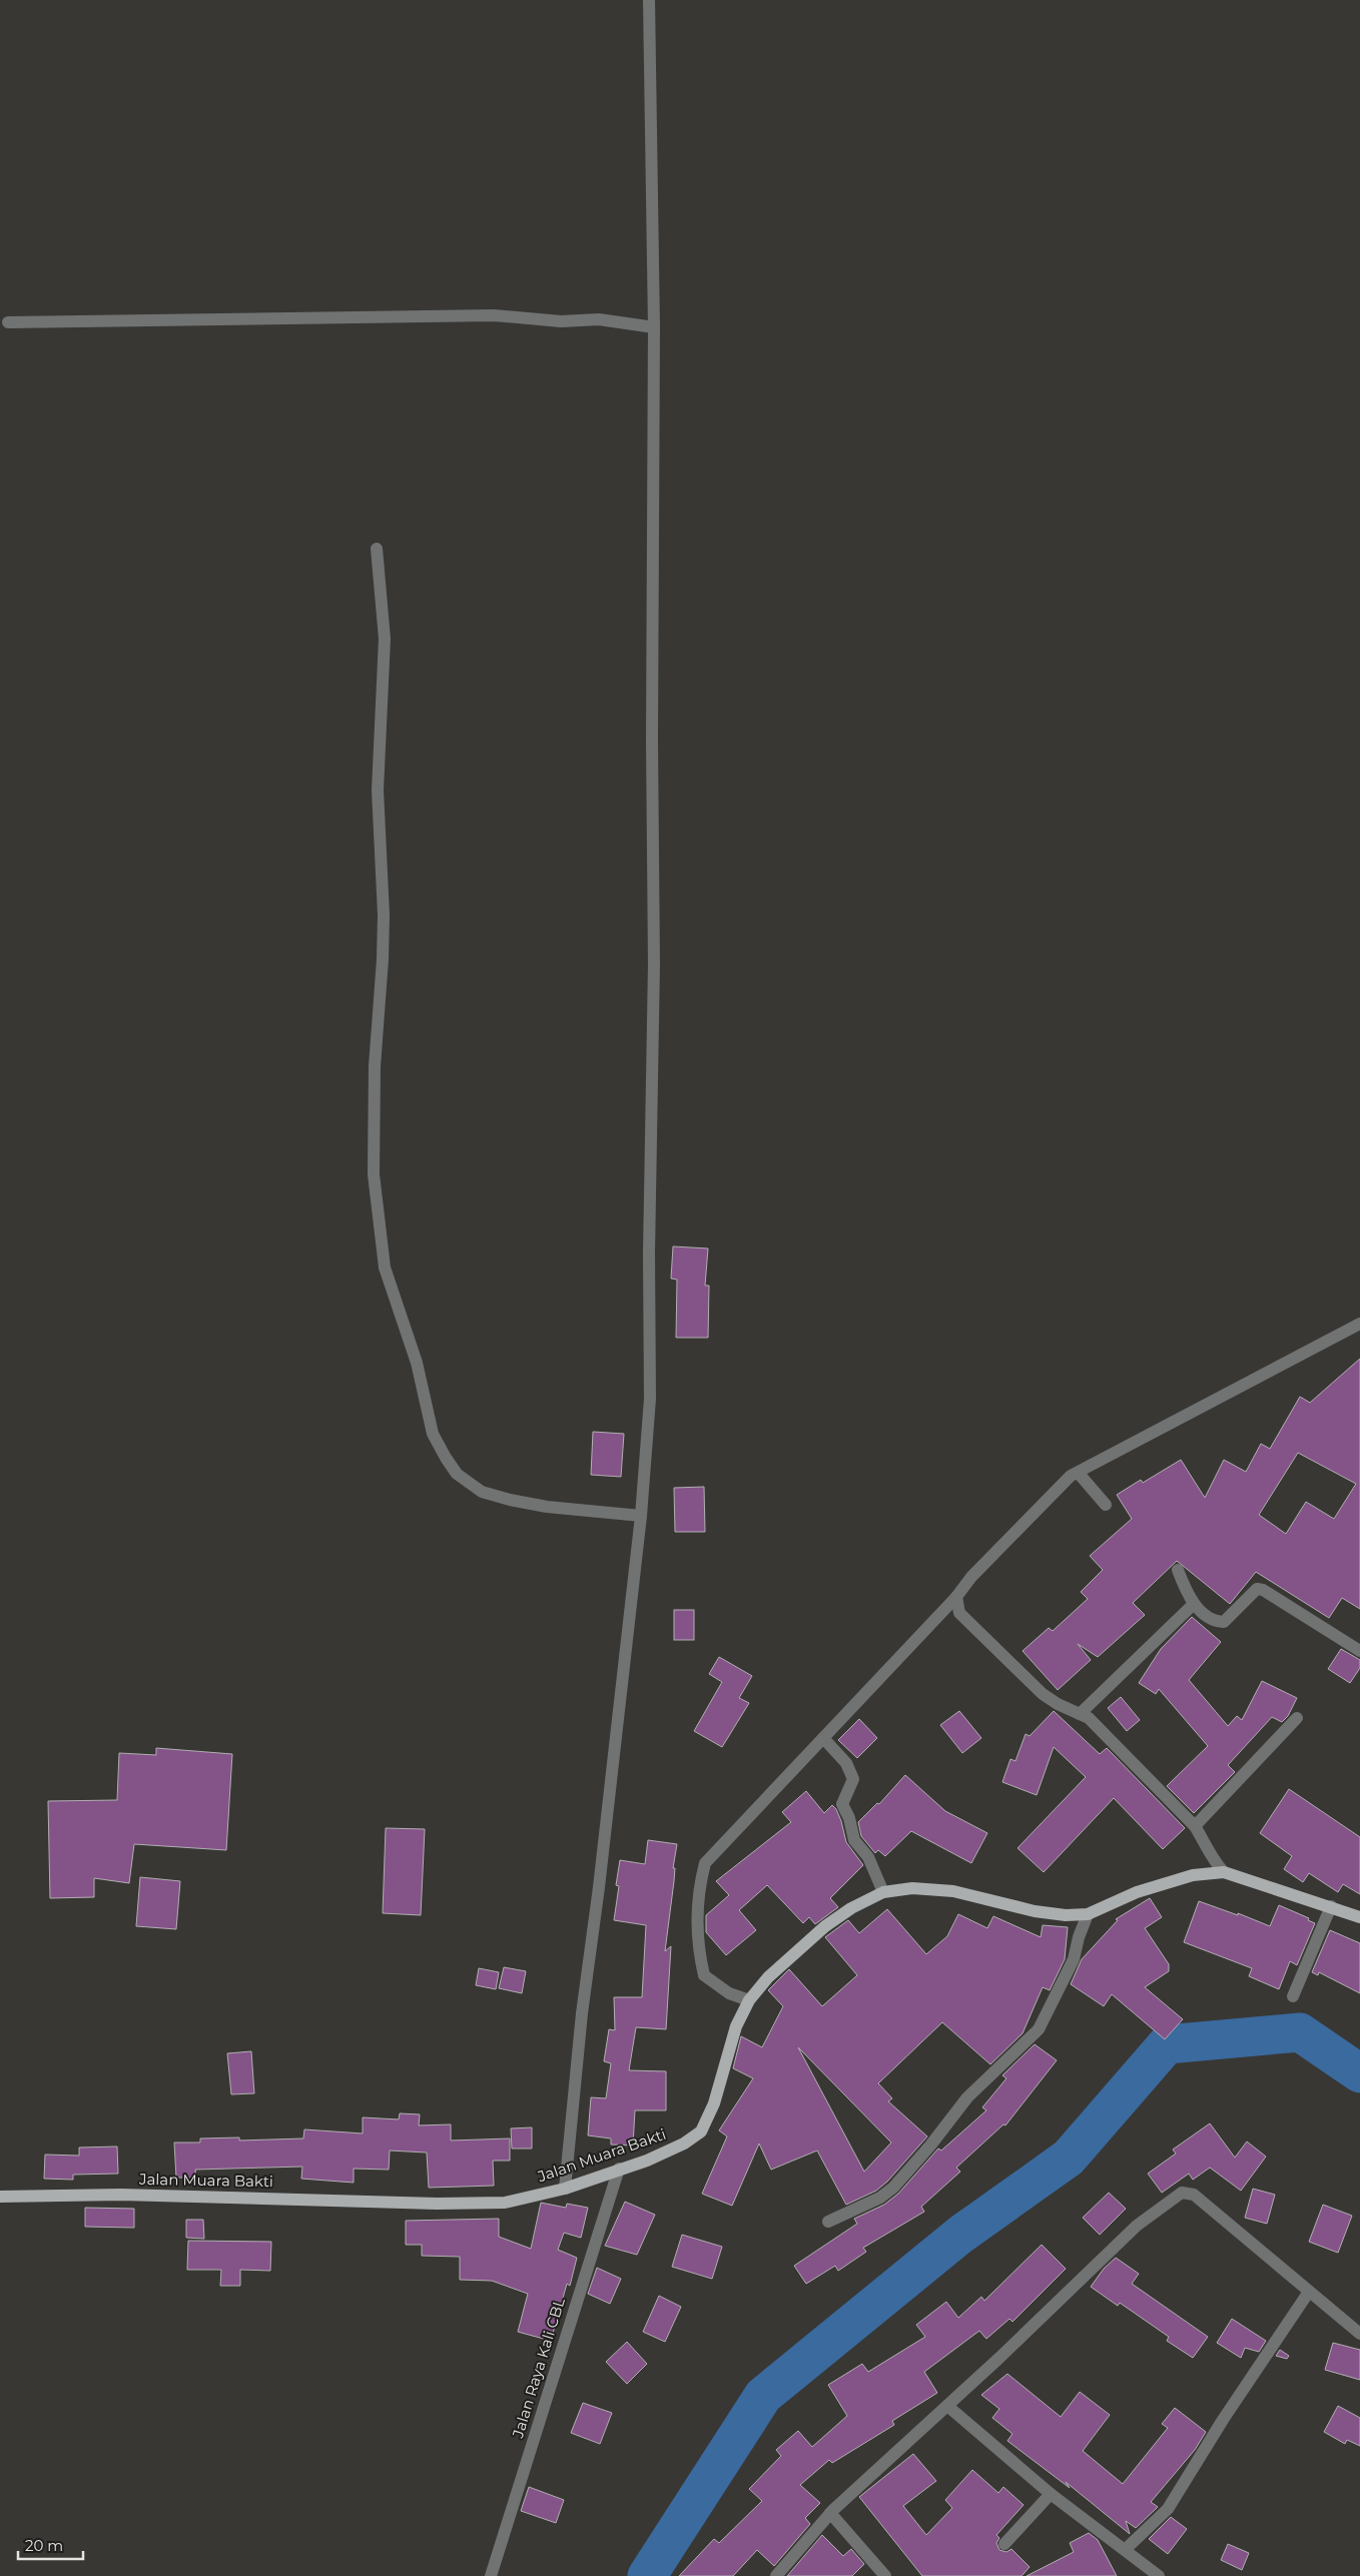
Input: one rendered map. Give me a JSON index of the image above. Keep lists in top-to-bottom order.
{
  "streets": {
    "main road": ["Jalan Muara Bakti"],
    "street": ["Jalan Raya Kali CBL"]
  },
  "crossings": [
    ["Jalan Muara Bakti", "Jalan Raya Kali CBL"]
  ],
  "scale_bar": "20 m"
}
